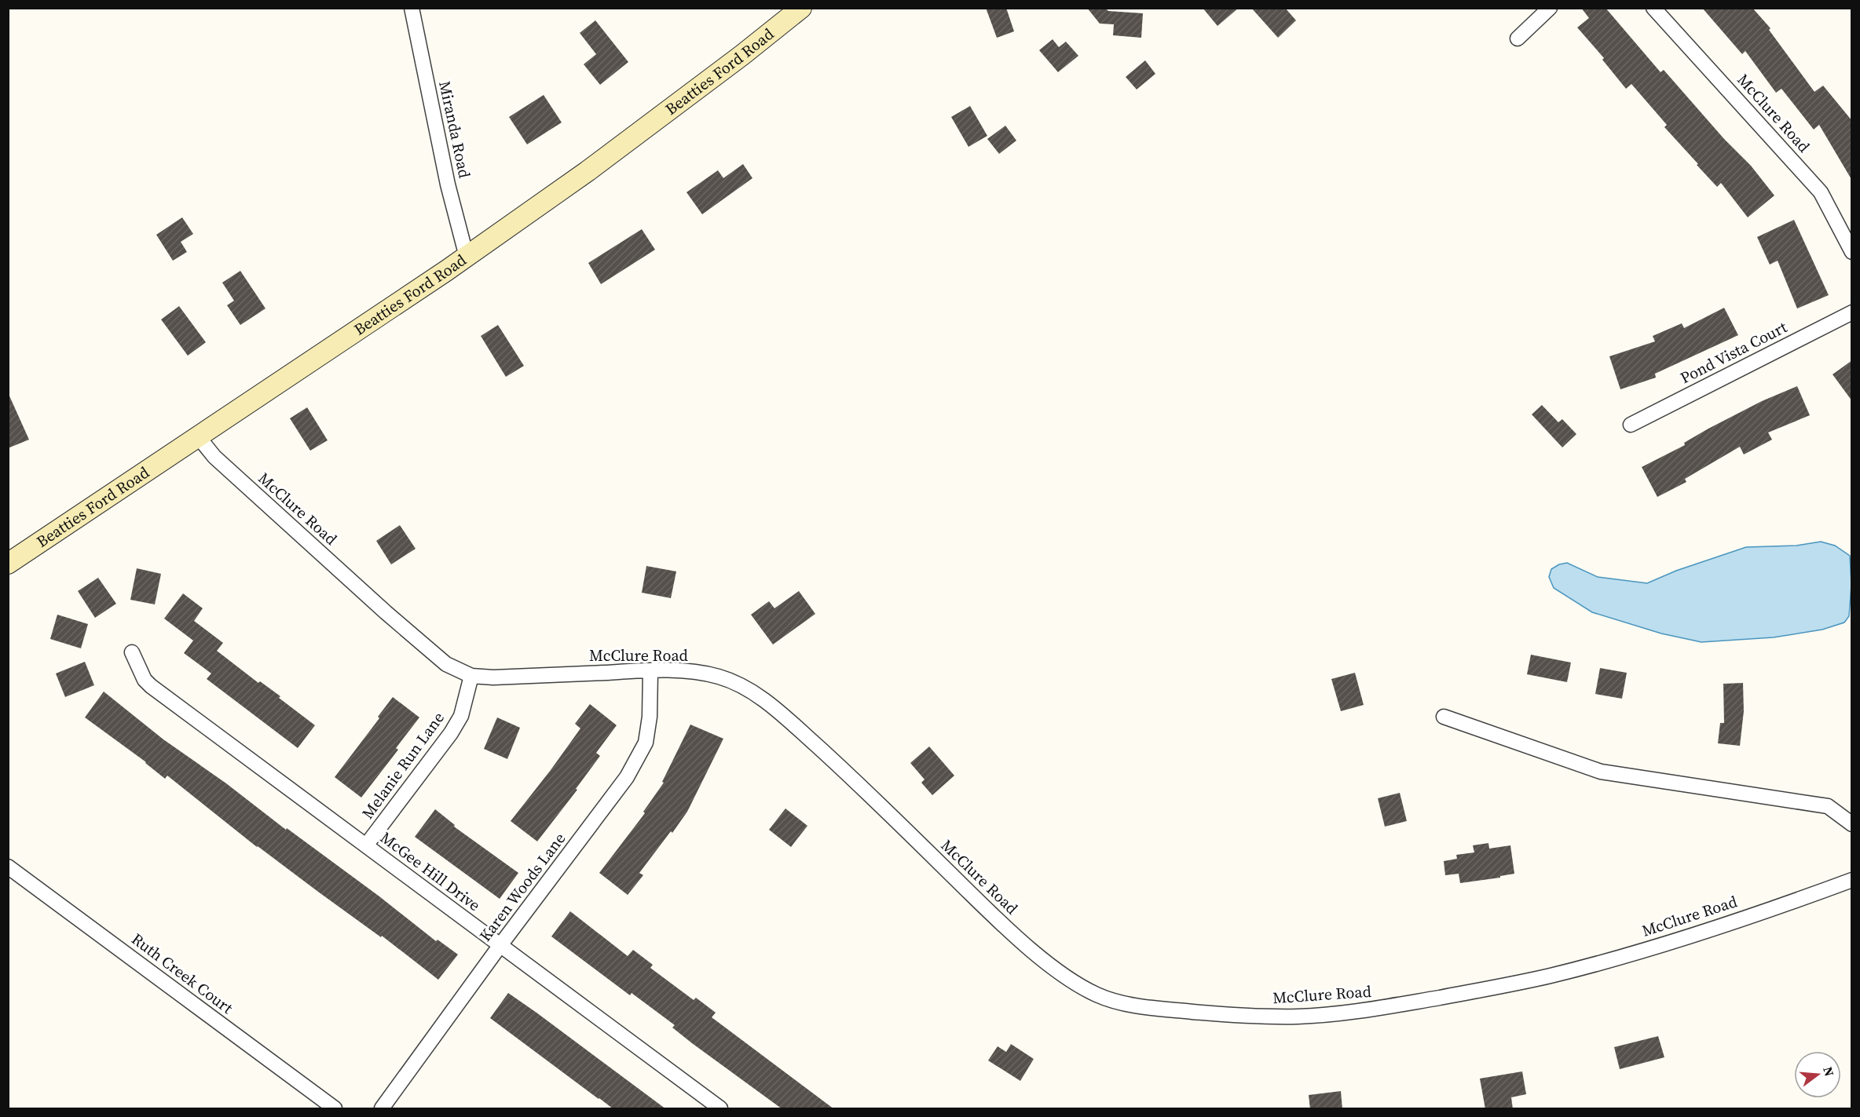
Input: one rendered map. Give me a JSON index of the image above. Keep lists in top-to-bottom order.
{
  "streets": {
    "main road": ["Beatties Ford Road"],
    "street": [
      "McClure Road",
      "Miranda Road",
      "Pond Vista Court",
      "Melanie Run Lane",
      "McGee Hill Drive",
      "Karen Woods Lane",
      "Ruth Creek Court"
    ]
  },
  "crossings": [
    ["Beatties Ford Road", "McClure Road"],
    ["Beatties Ford Road", "Miranda Road"],
    ["McClure Road", "Melanie Run Lane"],
    ["McClure Road", "Karen Woods Lane"],
    ["Melanie Run Lane", "McGee Hill Drive"],
    ["McGee Hill Drive", "Karen Woods Lane"]
  ],
  "north": "right"
}
